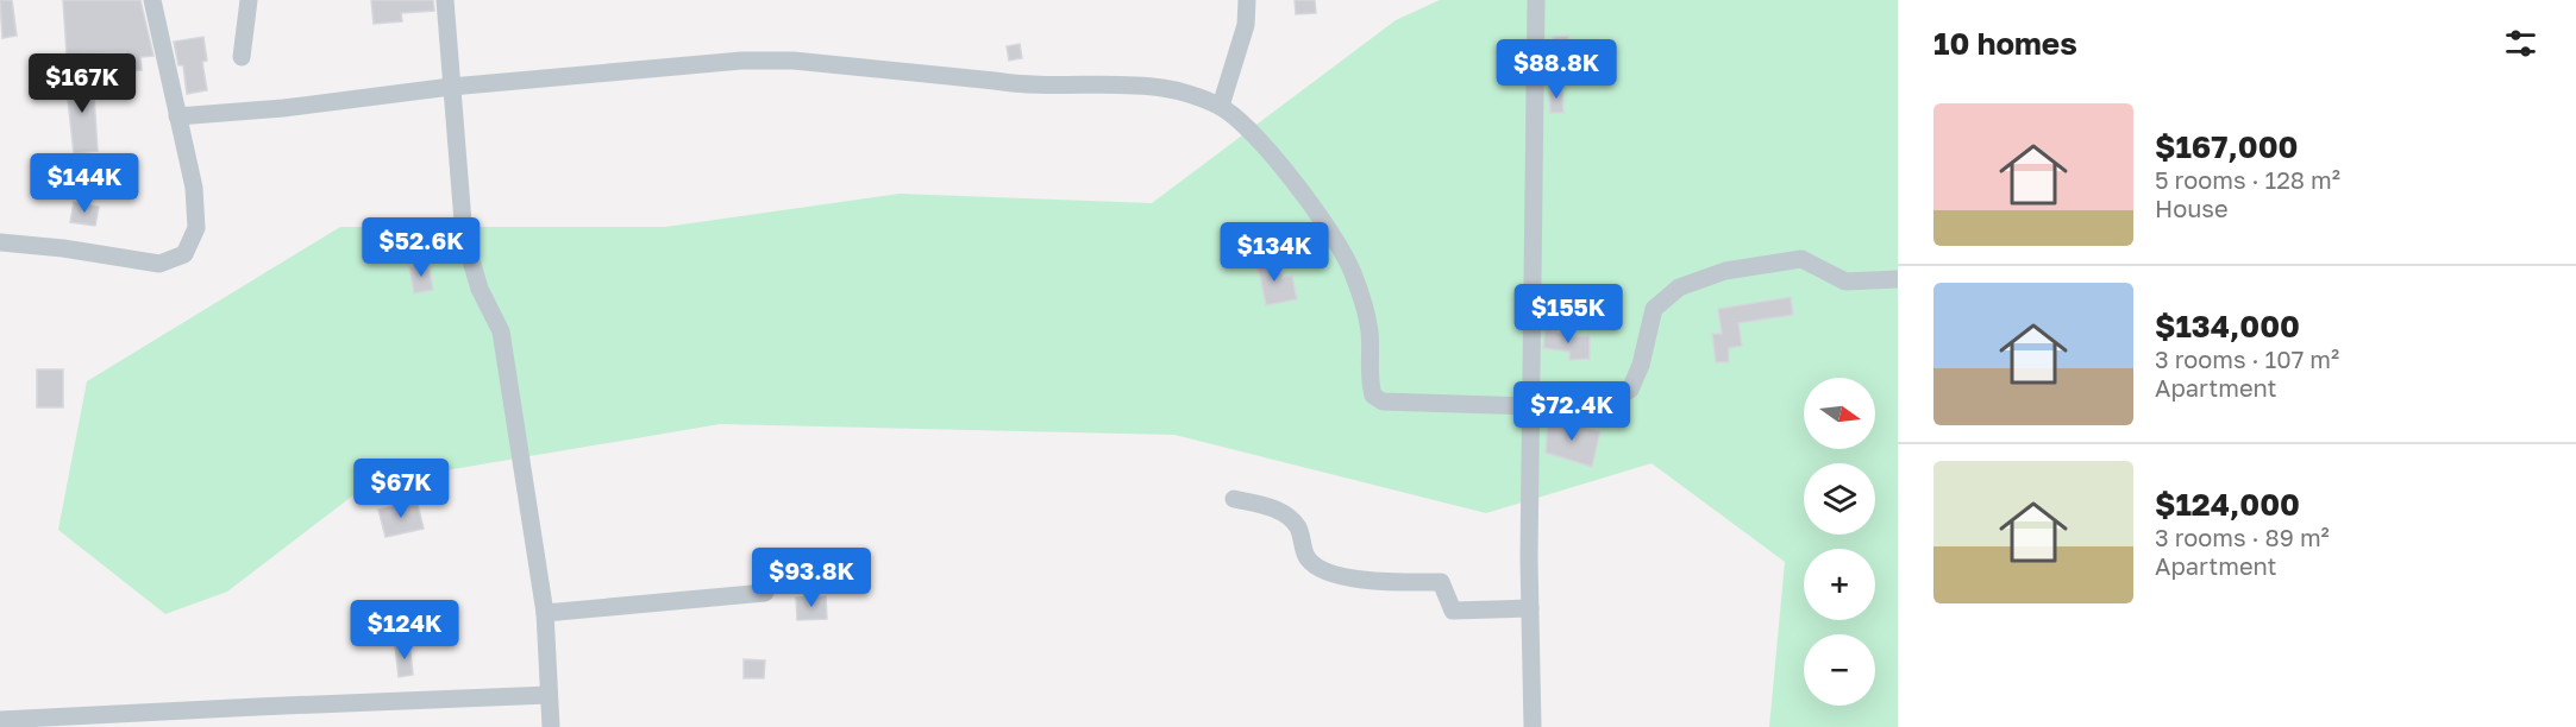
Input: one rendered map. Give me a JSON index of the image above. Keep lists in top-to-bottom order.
{
  "north": "right",
  "page": {
    "heading": "10 homes",
    "price": [
      "$88.8K",
      "$167K",
      "$144K",
      "$52.6K",
      "$134K",
      "$155K",
      "$72.4K",
      "$67K",
      "$93.8K",
      "$124K"
    ],
    "list": [
      {
        "name": "$167,000",
        "note": "5 rooms · 128 m² · House"
      },
      {
        "name": "$134,000",
        "note": "3 rooms · 107 m² · Apartment"
      },
      {
        "name": "$124,000",
        "note": "3 rooms · 89 m² · Apartment"
      }
    ],
    "map_buttons": ["+", "−"]
  }
}
